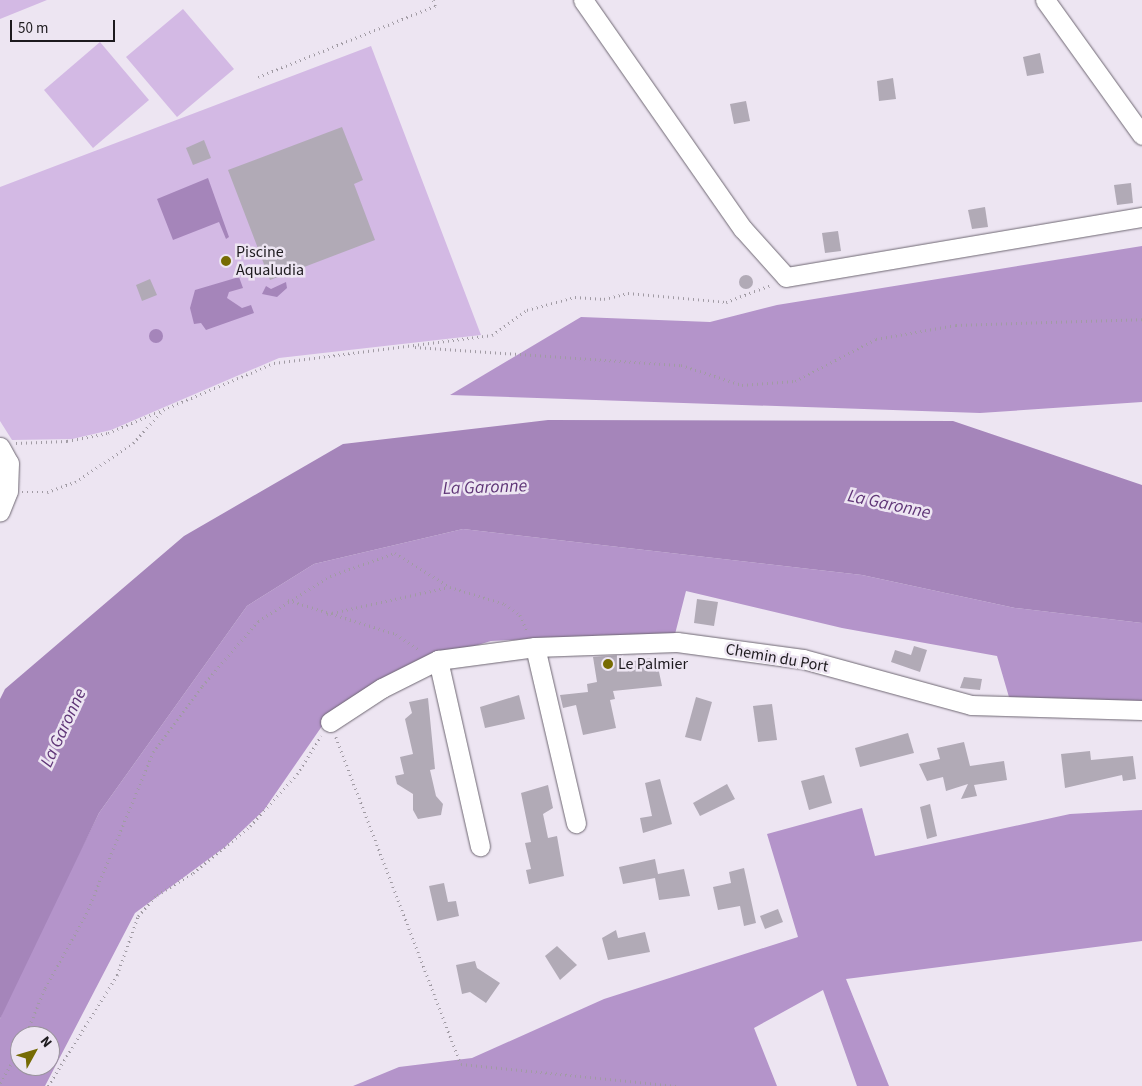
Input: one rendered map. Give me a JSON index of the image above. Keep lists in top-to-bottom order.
{
  "streets": {
    "street": ["Chemin du Port"]
  },
  "water": ["La Garonne"],
  "places": ["Piscine Aqualudia", "Le Palmier"],
  "scale_bar": "50 m",
  "north": "top right"
}
